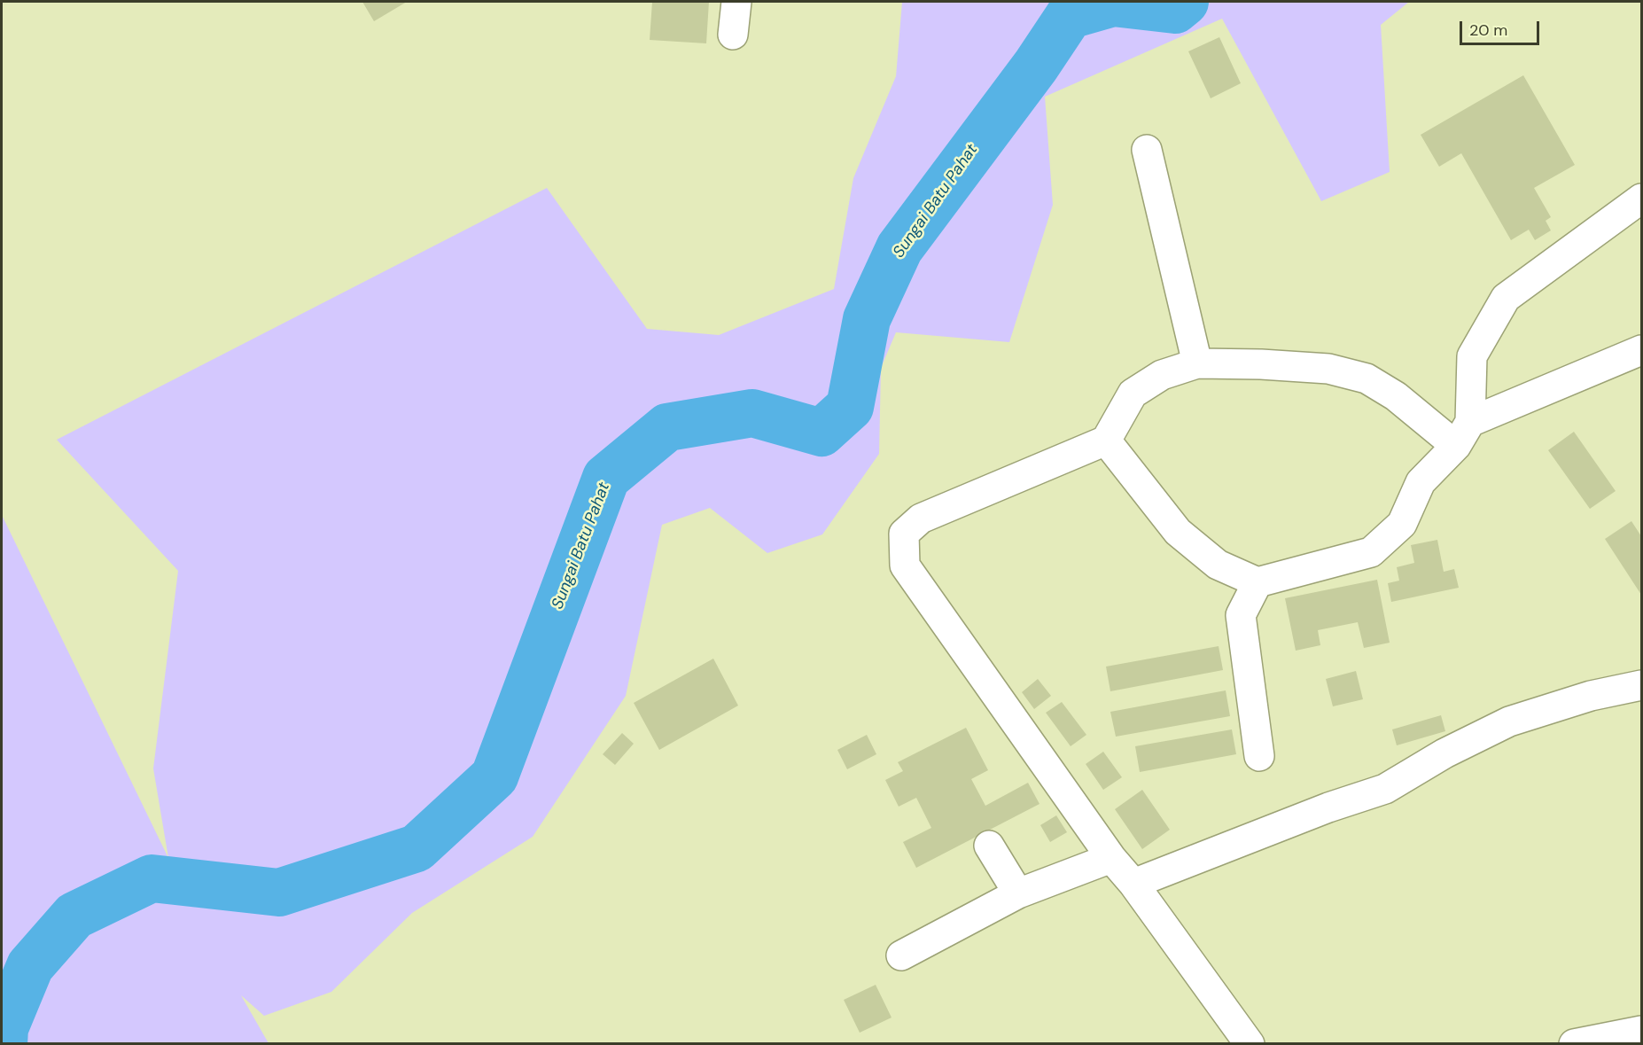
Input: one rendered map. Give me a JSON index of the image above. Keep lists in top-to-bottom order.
{
  "water": ["Sungai Batu Pahat"],
  "scale_bar": "20 m"
}
